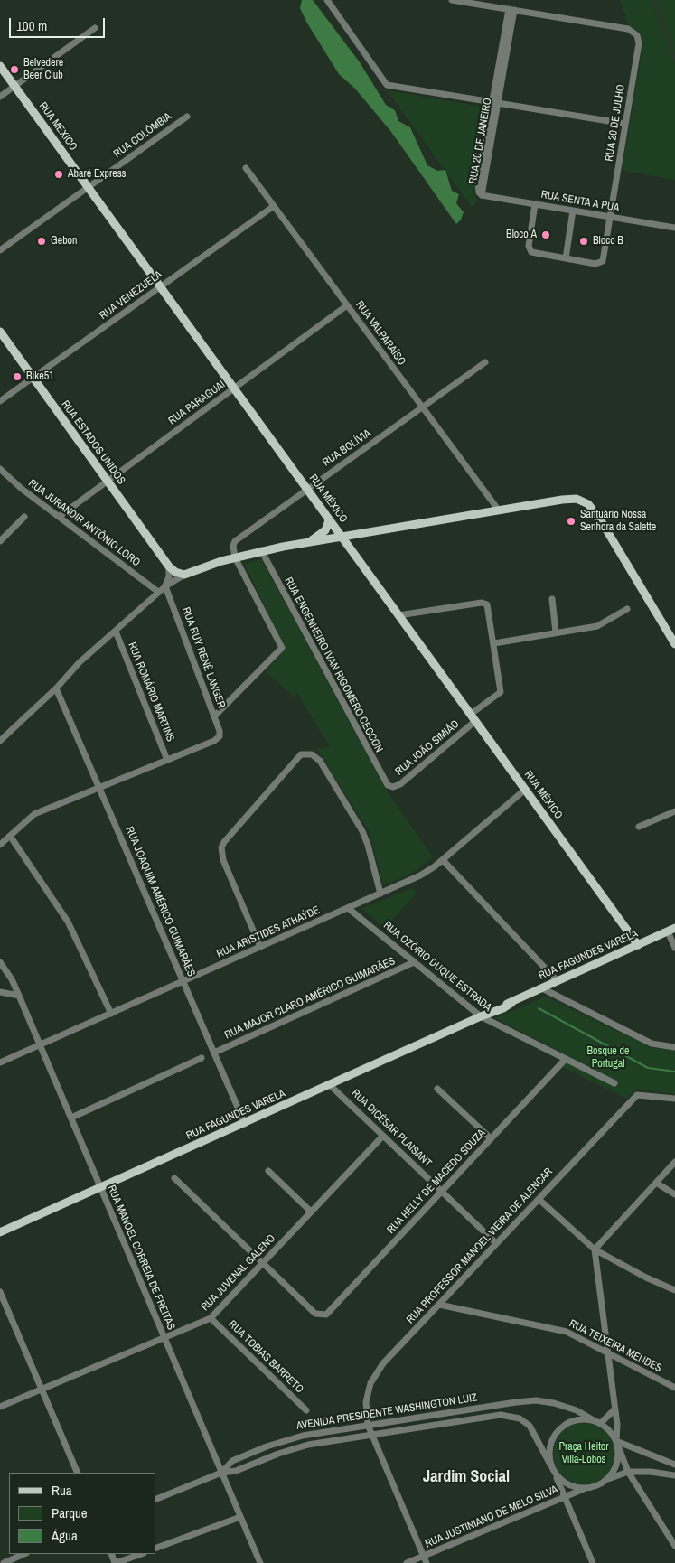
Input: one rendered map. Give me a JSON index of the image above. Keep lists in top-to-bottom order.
{
  "streets": {
    "main road": ["RUA MÉXICO", "RUA ESTADOS UNIDOS", "RUA FAGUNDES VARELA"],
    "street": [
      "RUA 20 DE JULHO",
      "RUA COLÔMBIA",
      "RUA 20 DE JANEIRO",
      "RUA SENTA A PUA",
      "RUA VENEZUELA",
      "RUA VALPARAÍSO",
      "RUA PARAGUAI",
      "RUA BOLÍVIA",
      "RUA JURANDIR ANTÔNIO LORO",
      "RUA RUY RENÊ LANGER",
      "RUA ENGENHEIRO IVAN RIGOMERO CECCON",
      "RUA ROMÁRIO MARTINS",
      "RUA JOÃO SIMIÃO",
      "RUA JOAQUIM AMÉRICO GUIMARÃES",
      "RUA ARISTIDES ATHAÝDE",
      "RUA OZÓRIO DUQUE ESTRADA",
      "RUA MAJOR CLARO AMÉRICO GUIMARÃES",
      "RUA DICÉSAR PLAISANT",
      "RUA HELLY DE MACEDO SOUZA",
      "RUA PROFESSOR MANOEL VIEIRA DE ALENCAR",
      "RUA MANOEL CORREIA DE FREITAS",
      "RUA JUVENAL GALENO",
      "RUA TEIXEIRA MENDES",
      "RUA TOBIAS BARRETO",
      "AVENIDA PRESIDENTE WASHINGTON LUIZ",
      "RUA JUSTINIANO DE MELO SILVA"
    ]
  },
  "crossings": [
    ["RUA 20 DE JULHO", "RUA 20 DE JANEIRO"],
    ["RUA 20 DE JULHO", "RUA SENTA A PUA"],
    ["RUA MÉXICO", "RUA COLÔMBIA"],
    ["RUA MÉXICO", "RUA VENEZUELA"],
    ["RUA MÉXICO", "RUA PARAGUAI"],
    ["RUA MÉXICO", "RUA BOLÍVIA"],
    ["RUA MÉXICO", "RUA JOÃO SIMIÃO"],
    ["RUA MÉXICO", "RUA ARISTIDES ATHAÝDE"],
    ["RUA MÉXICO", "RUA FAGUNDES VARELA"],
    ["RUA 20 DE JANEIRO", "RUA SENTA A PUA"],
    ["RUA VENEZUELA", "RUA VALPARAÍSO"],
    ["RUA VENEZUELA", "RUA ESTADOS UNIDOS"],
    ["RUA VALPARAÍSO", "RUA PARAGUAI"],
    ["RUA VALPARAÍSO", "RUA BOLÍVIA"],
    ["RUA PARAGUAI", "RUA ESTADOS UNIDOS"],
    ["RUA PARAGUAI", "RUA JURANDIR ANTÔNIO LORO"],
    ["RUA RUY RENÊ LANGER", "RUA ROMÁRIO MARTINS"],
    ["RUA ENGENHEIRO IVAN RIGOMERO CECCON", "RUA JOÃO SIMIÃO"],
    ["RUA JOAQUIM AMÉRICO GUIMARÃES", "RUA ARISTIDES ATHAÝDE"],
    ["RUA JOAQUIM AMÉRICO GUIMARÃES", "RUA FAGUNDES VARELA"],
    ["RUA JOAQUIM AMÉRICO GUIMARÃES", "RUA MAJOR CLARO AMÉRICO GUIMARÃES"],
    ["RUA ARISTIDES ATHAÝDE", "RUA OZÓRIO DUQUE ESTRADA"],
    ["RUA ARISTIDES ATHAÝDE", "RUA MANOEL CORREIA DE FREITAS"],
    ["RUA FAGUNDES VARELA", "RUA OZÓRIO DUQUE ESTRADA"],
    ["RUA FAGUNDES VARELA", "RUA DICÉSAR PLAISANT"],
    ["RUA FAGUNDES VARELA", "RUA MANOEL CORREIA DE FREITAS"],
    ["RUA OZÓRIO DUQUE ESTRADA", "RUA MAJOR CLARO AMÉRICO GUIMARÃES"],
    ["RUA OZÓRIO DUQUE ESTRADA", "RUA HELLY DE MACEDO SOUZA"],
    ["RUA DICÉSAR PLAISANT", "RUA HELLY DE MACEDO SOUZA"],
    ["RUA DICÉSAR PLAISANT", "RUA PROFESSOR MANOEL VIEIRA DE ALENCAR"],
    ["RUA DICÉSAR PLAISANT", "RUA JUVENAL GALENO"],
    ["RUA HELLY DE MACEDO SOUZA", "RUA JUVENAL GALENO"],
    ["RUA PROFESSOR MANOEL VIEIRA DE ALENCAR", "RUA TEIXEIRA MENDES"],
    ["RUA PROFESSOR MANOEL VIEIRA DE ALENCAR", "AVENIDA PRESIDENTE WASHINGTON LUIZ"],
    ["RUA PROFESSOR MANOEL VIEIRA DE ALENCAR", "RUA JUSTINIANO DE MELO SILVA"],
    ["RUA MANOEL CORREIA DE FREITAS", "RUA JUVENAL GALENO"],
    ["RUA MANOEL CORREIA DE FREITAS", "AVENIDA PRESIDENTE WASHINGTON LUIZ"],
    ["RUA JUVENAL GALENO", "RUA TOBIAS BARRETO"],
    ["AVENIDA PRESIDENTE WASHINGTON LUIZ", "RUA JUSTINIANO DE MELO SILVA"]
  ],
  "districts": ["Jardim Social"],
  "parks": ["Bosque de Portugal", "Praça Heitor Villa-Lobos"],
  "places": [
    "Belvedere Beer Club",
    "Abaré Express",
    "Bloco A",
    "Gebon",
    "Bloco B",
    "Bike51",
    "Santuário Nossa Senhora da Salette"
  ],
  "legend": ["Rua", "Parque", "Água"],
  "scale_bar": "100 m"
}
